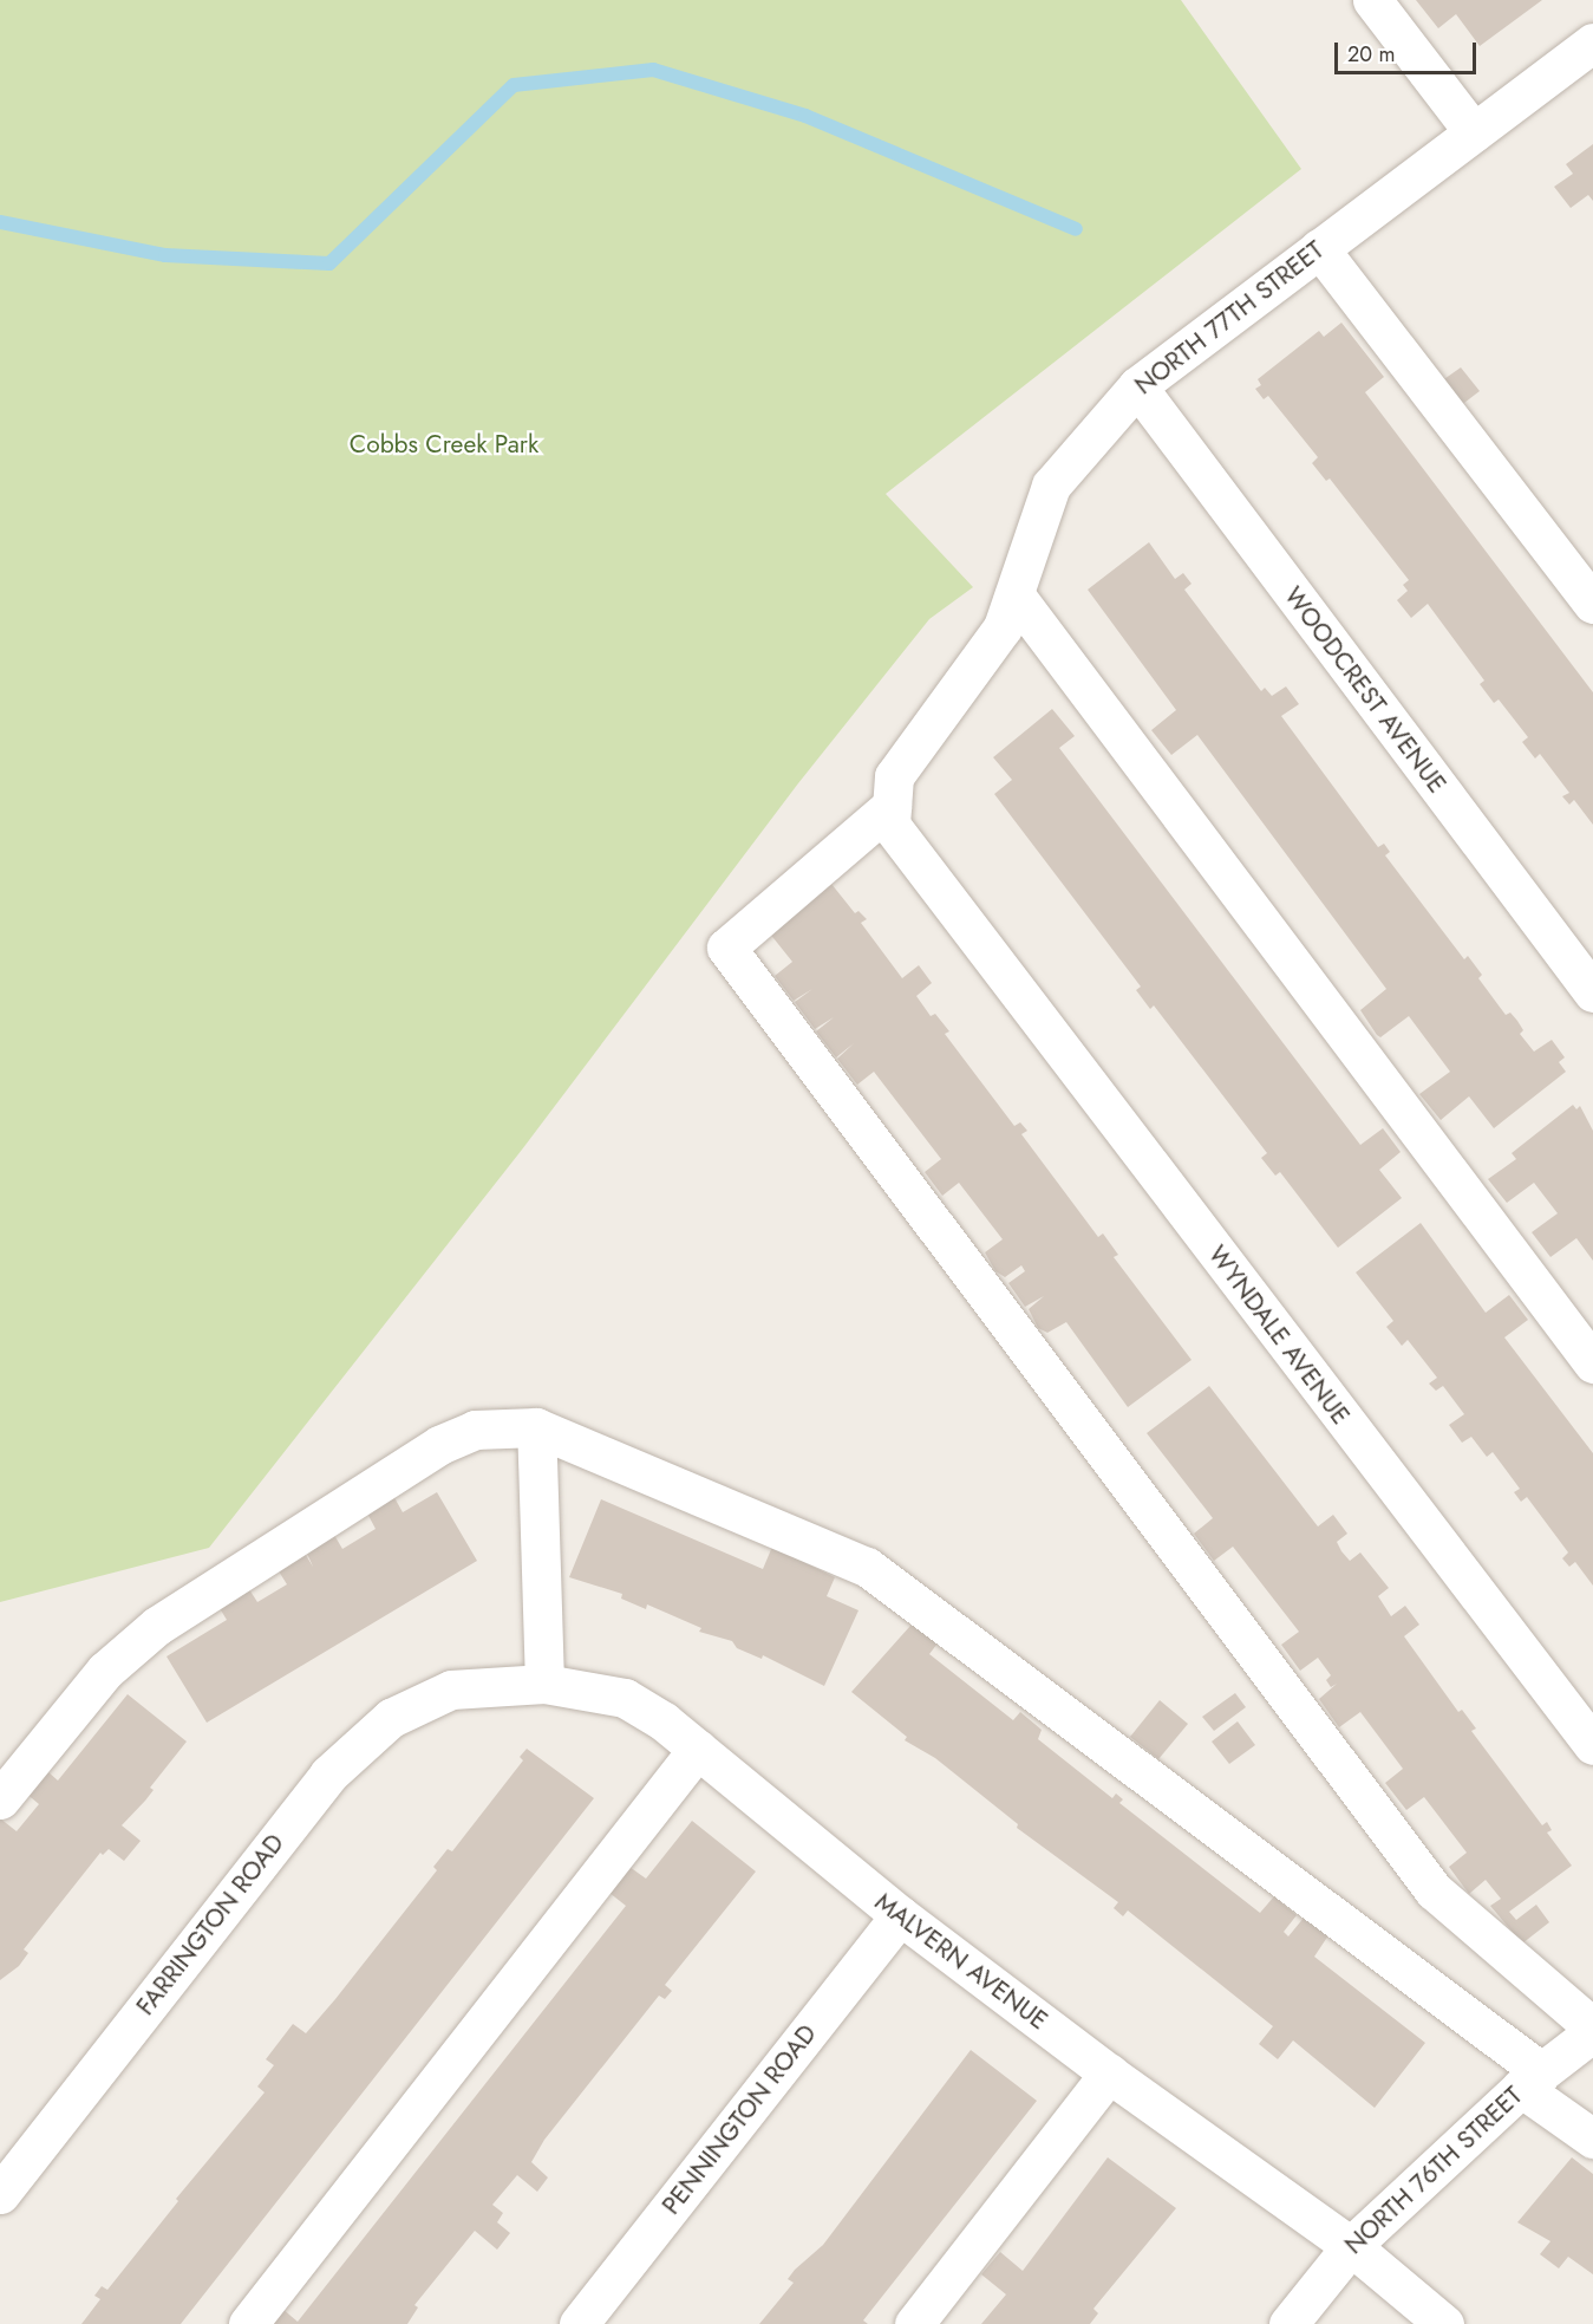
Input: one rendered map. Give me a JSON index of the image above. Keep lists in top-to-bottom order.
{
  "streets": {
    "street": [
      "NORTH 77TH STREET",
      "WOODCREST AVENUE",
      "WYNDALE AVENUE",
      "FARRINGTON ROAD",
      "MALVERN AVENUE",
      "PENNINGTON ROAD",
      "NORTH 76TH STREET"
    ]
  },
  "crossings": [
    ["NORTH 77TH STREET", "WOODCREST AVENUE"],
    ["NORTH 77TH STREET", "WYNDALE AVENUE"],
    ["FARRINGTON ROAD", "MALVERN AVENUE"],
    ["MALVERN AVENUE", "PENNINGTON ROAD"],
    ["MALVERN AVENUE", "NORTH 76TH STREET"]
  ],
  "parks": ["Cobbs Creek Park"],
  "scale_bar": "20 m"
}
